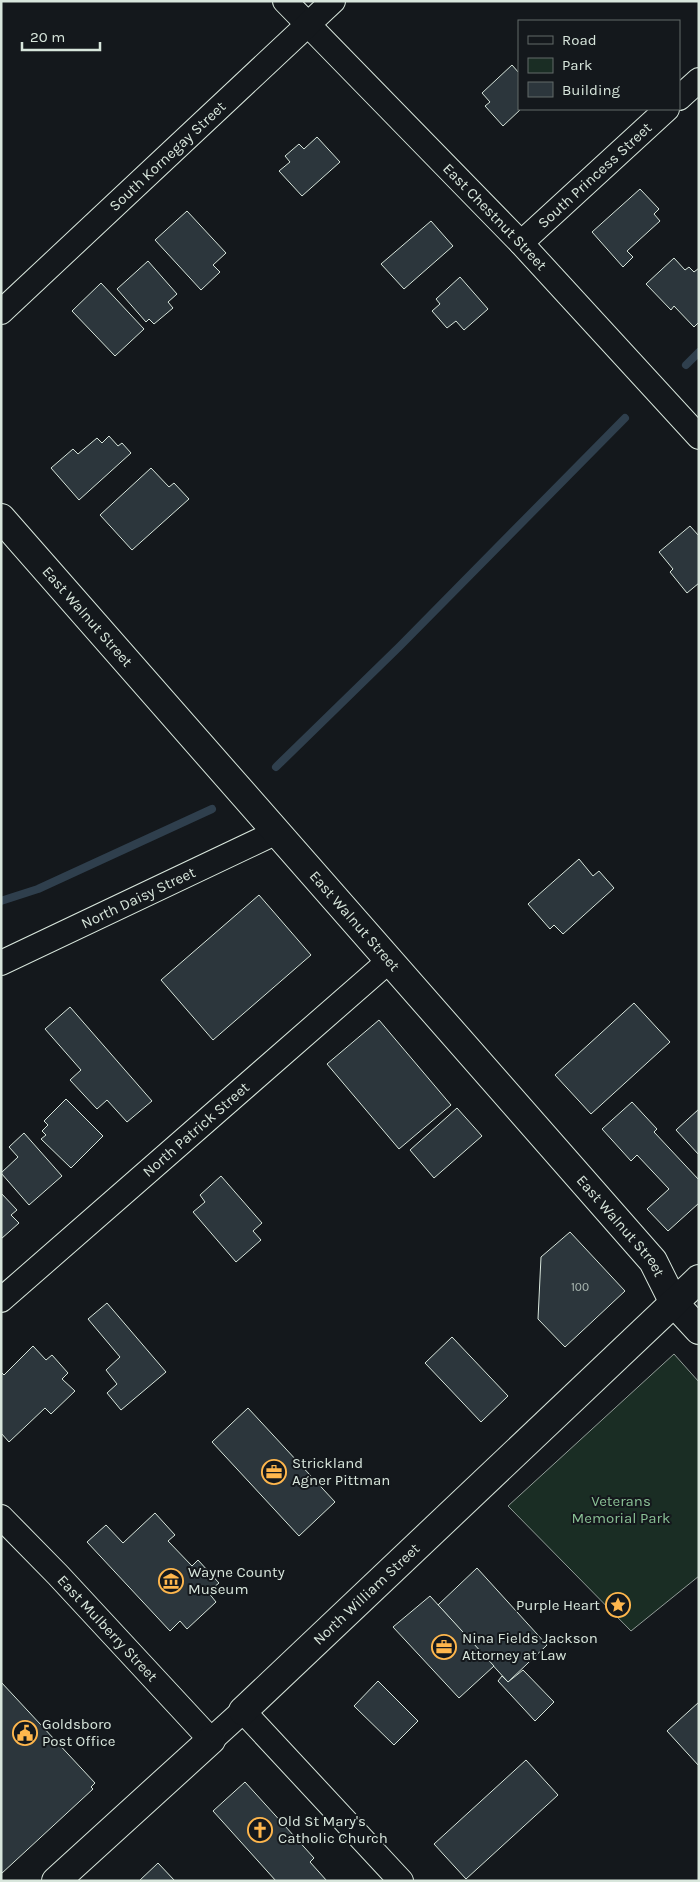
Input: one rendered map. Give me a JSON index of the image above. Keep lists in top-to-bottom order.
{
  "streets": {
    "street": [
      "South Kornegay Street",
      "South Princess Street",
      "East Chestnut Street",
      "East Walnut Street",
      "North Daisy Street",
      "North Patrick Street",
      "North William Street",
      "East Mulberry Street"
    ]
  },
  "crossings": [
    ["South Kornegay Street", "East Chestnut Street"],
    ["South Princess Street", "East Chestnut Street"],
    ["East Walnut Street", "North Daisy Street"],
    ["East Walnut Street", "North Patrick Street"],
    ["East Walnut Street", "North William Street"],
    ["North William Street", "East Mulberry Street"]
  ],
  "parks": ["Veterans Memorial Park"],
  "places": {
    "office": ["Strickland Agner Pittman", "Nina Fields Jackson Attorney at Law"],
    "museum": ["Wayne County Museum"],
    "place": ["Purple Heart"],
    "public building": ["Goldsboro Post Office"],
    "church": ["Old St Mary's Catholic Church"]
  },
  "house_numbers": ["100"],
  "legend": ["Road", "Park", "Building"],
  "scale_bar": "20 m"
}
